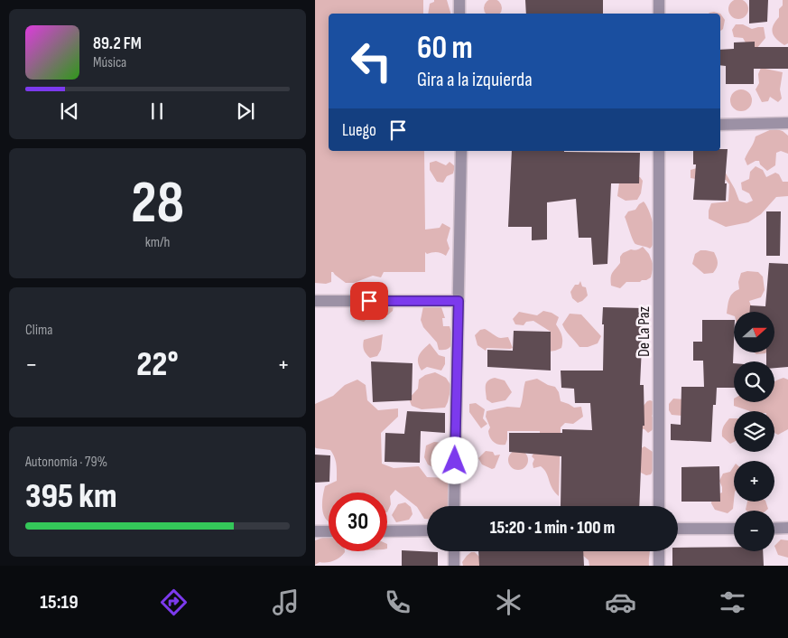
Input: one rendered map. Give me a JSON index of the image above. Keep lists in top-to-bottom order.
{
  "streets": {
    "street": ["De La Paz"]
  },
  "north": "right",
  "page": {
    "turn": ["60 m", "Gira a la izquierda"],
    "song": ["89.2 FM", "Música"],
    "then": "Luego",
    "tile": [
      ["28", "km/h"],
      "Clima",
      ["Autonomía · 79%", "395 km"]
    ],
    "map_buttons": ["+", "−"],
    "heat": ["−", "22°", "+"],
    "limit": "30",
    "trip": "15:20 · 1 min · 100 m",
    "tabs": "15:19"
  }
}
